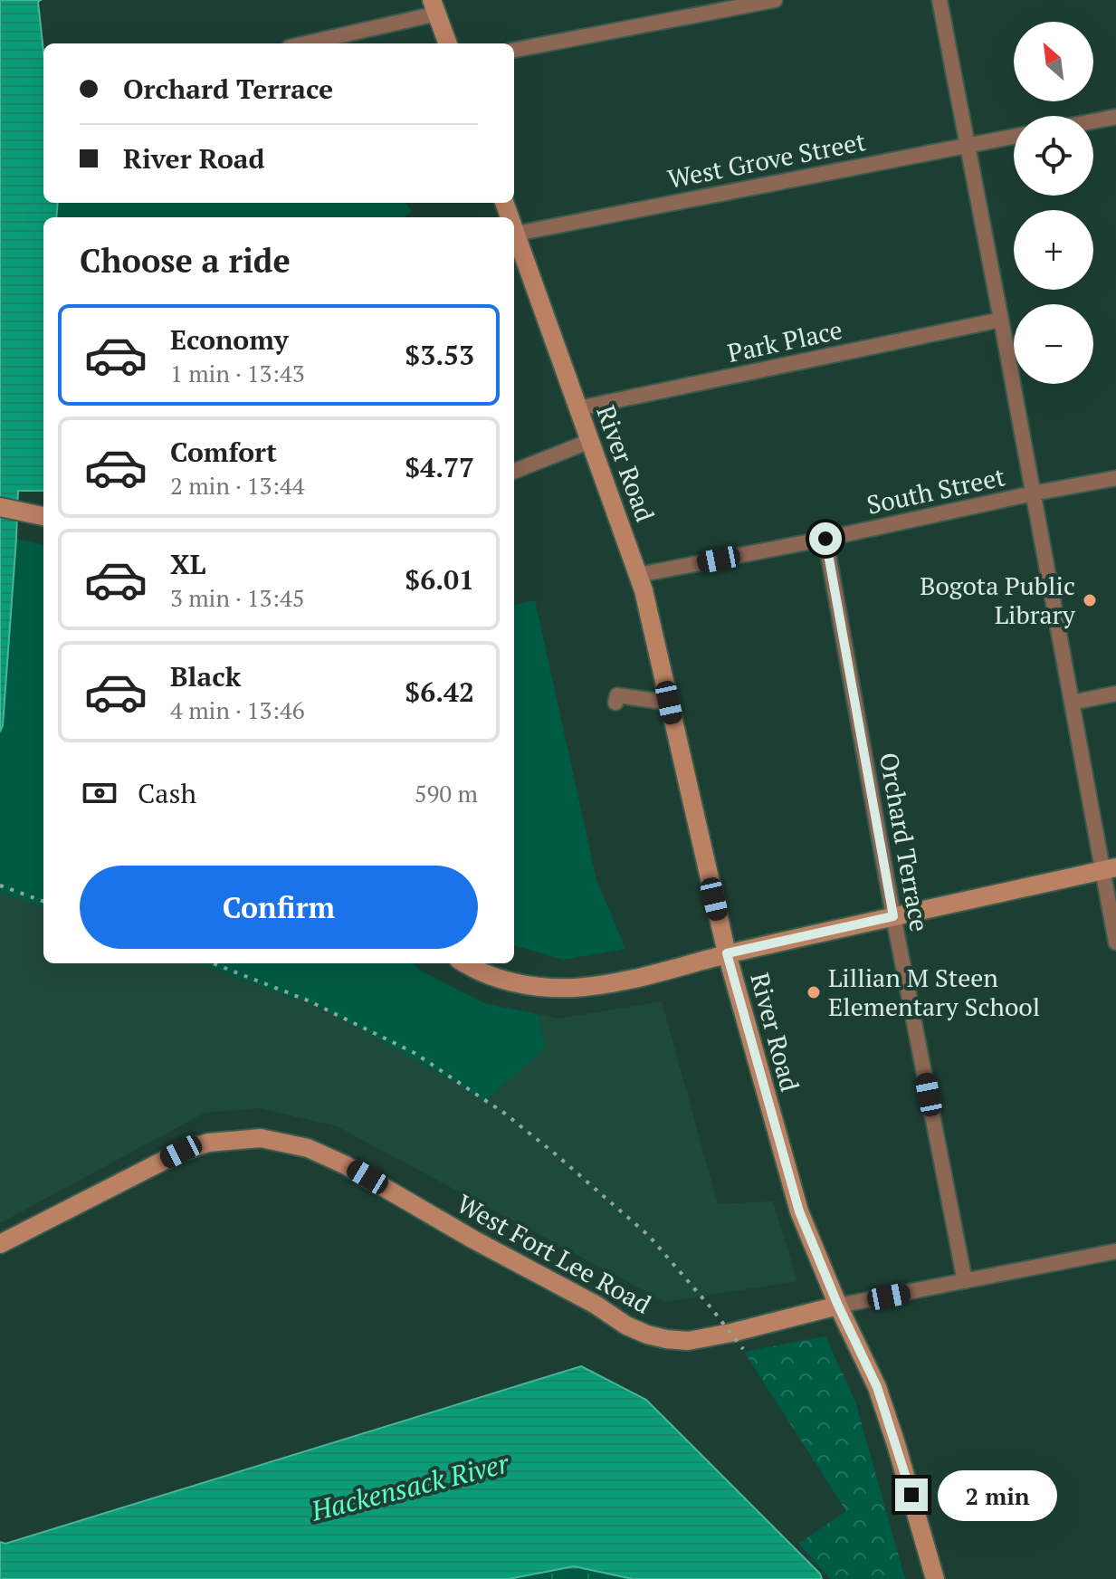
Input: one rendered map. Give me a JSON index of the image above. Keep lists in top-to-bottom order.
{
  "streets": {
    "main road": ["River Road", "West Fort Lee Road"],
    "street": [
      "West Grove Street",
      "Park Place",
      "South Street",
      "Orchard Terrace"
    ]
  },
  "crossings": [
    ["West Grove Street", "River Road"],
    ["Park Place", "River Road"],
    ["River Road", "South Street"],
    ["River Road", "West Fort Lee Road"],
    ["South Street", "Orchard Terrace"],
    ["Orchard Terrace", "West Fort Lee Road"]
  ],
  "water": ["Hackensack River"],
  "places": ["Bogota Public Library", "Lillian M Steen Elementary School"],
  "north": "top left",
  "page": {
    "map_buttons": ["+", "−"],
    "banner": ["Orchard Terrace", "River Road"],
    "heading": "Choose a ride",
    "list": [
      {
        "name": "Economy",
        "note": "1 min · 13:43",
        "value": "$3.53"
      },
      {
        "name": "Comfort",
        "note": "2 min · 13:44",
        "value": "$4.77"
      },
      {
        "name": "XL",
        "note": "3 min · 13:45",
        "value": "$6.01"
      },
      {
        "name": "Black",
        "note": "4 min · 13:46",
        "value": "$6.42"
      }
    ],
    "pay": ["Cash", "590 m"],
    "buttons": "Confirm",
    "bubble": "2 min"
  }
}
